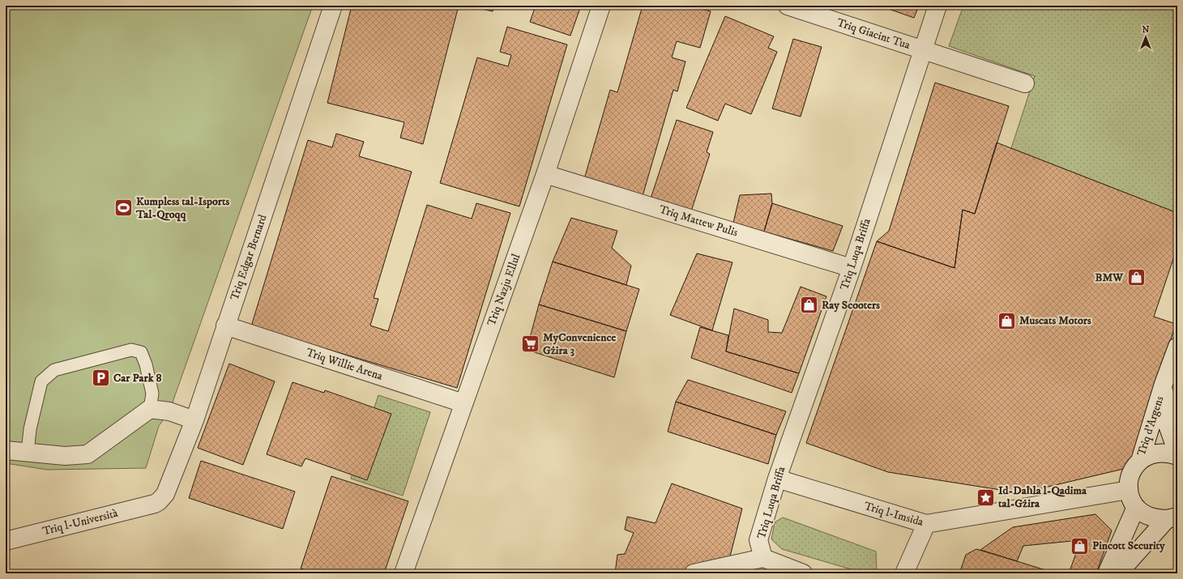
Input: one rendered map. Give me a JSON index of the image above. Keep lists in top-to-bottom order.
{
  "streets": {
    "street": [
      "Triq Giacint Tua",
      "Triq Mattew Pulis",
      "Triq Luqa Briffa",
      "Triq Edgar Bernard",
      "Triq Nazju Ellul",
      "Triq Willie Arena",
      "Triq d'Argens",
      "Triq l-Imsida",
      "Triq l-Università"
    ]
  },
  "crossings": [
    ["Triq Giacint Tua", "Triq Luqa Briffa"],
    ["Triq Mattew Pulis", "Triq Luqa Briffa"],
    ["Triq Mattew Pulis", "Triq Nazju Ellul"],
    ["Triq Luqa Briffa", "Triq l-Imsida"],
    ["Triq Edgar Bernard", "Triq Willie Arena"],
    ["Triq Edgar Bernard", "Triq l-Università"],
    ["Triq Nazju Ellul", "Triq Willie Arena"],
    ["Triq d'Argens", "Triq l-Imsida"]
  ],
  "places": {
    "sports": ["Kumpless tal-Isports Tal-Qroqq"],
    "shop": [
      "BMW",
      "Ray Scooters",
      "Muscats Motors",
      "Pincott Security"
    ],
    "supermarket": ["MyConvenience Gżira 3"],
    "parking": ["Car Park 8"],
    "place": ["Id-Daħla l-Qadima tal-Gżira"]
  },
  "north": "top"
}
